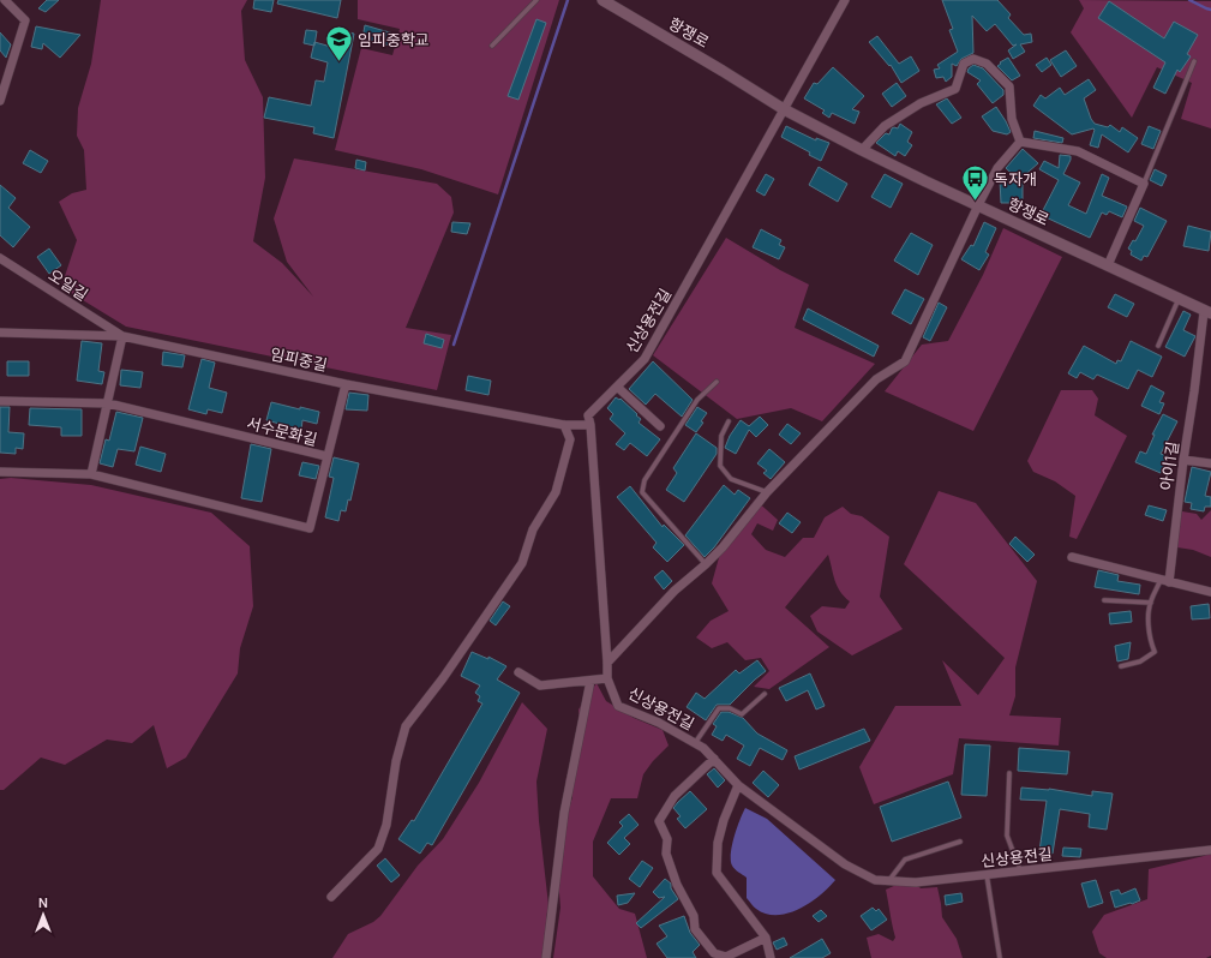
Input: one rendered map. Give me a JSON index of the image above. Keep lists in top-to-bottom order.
{
  "streets": {
    "street": [
      "항쟁로",
      "오일길",
      "신상용전길",
      "임피중길",
      "서수문화길",
      "아이1길"
    ]
  },
  "crossings": [
    ["항쟁로", "신상용전길"],
    ["항쟁로", "아이1길"],
    ["오일길", "임피중길"],
    ["신상용전길", "임피중길"]
  ],
  "places": {
    "school or university": ["임피중학교"],
    "bus stop": ["독자개"]
  },
  "north": "top"
}
